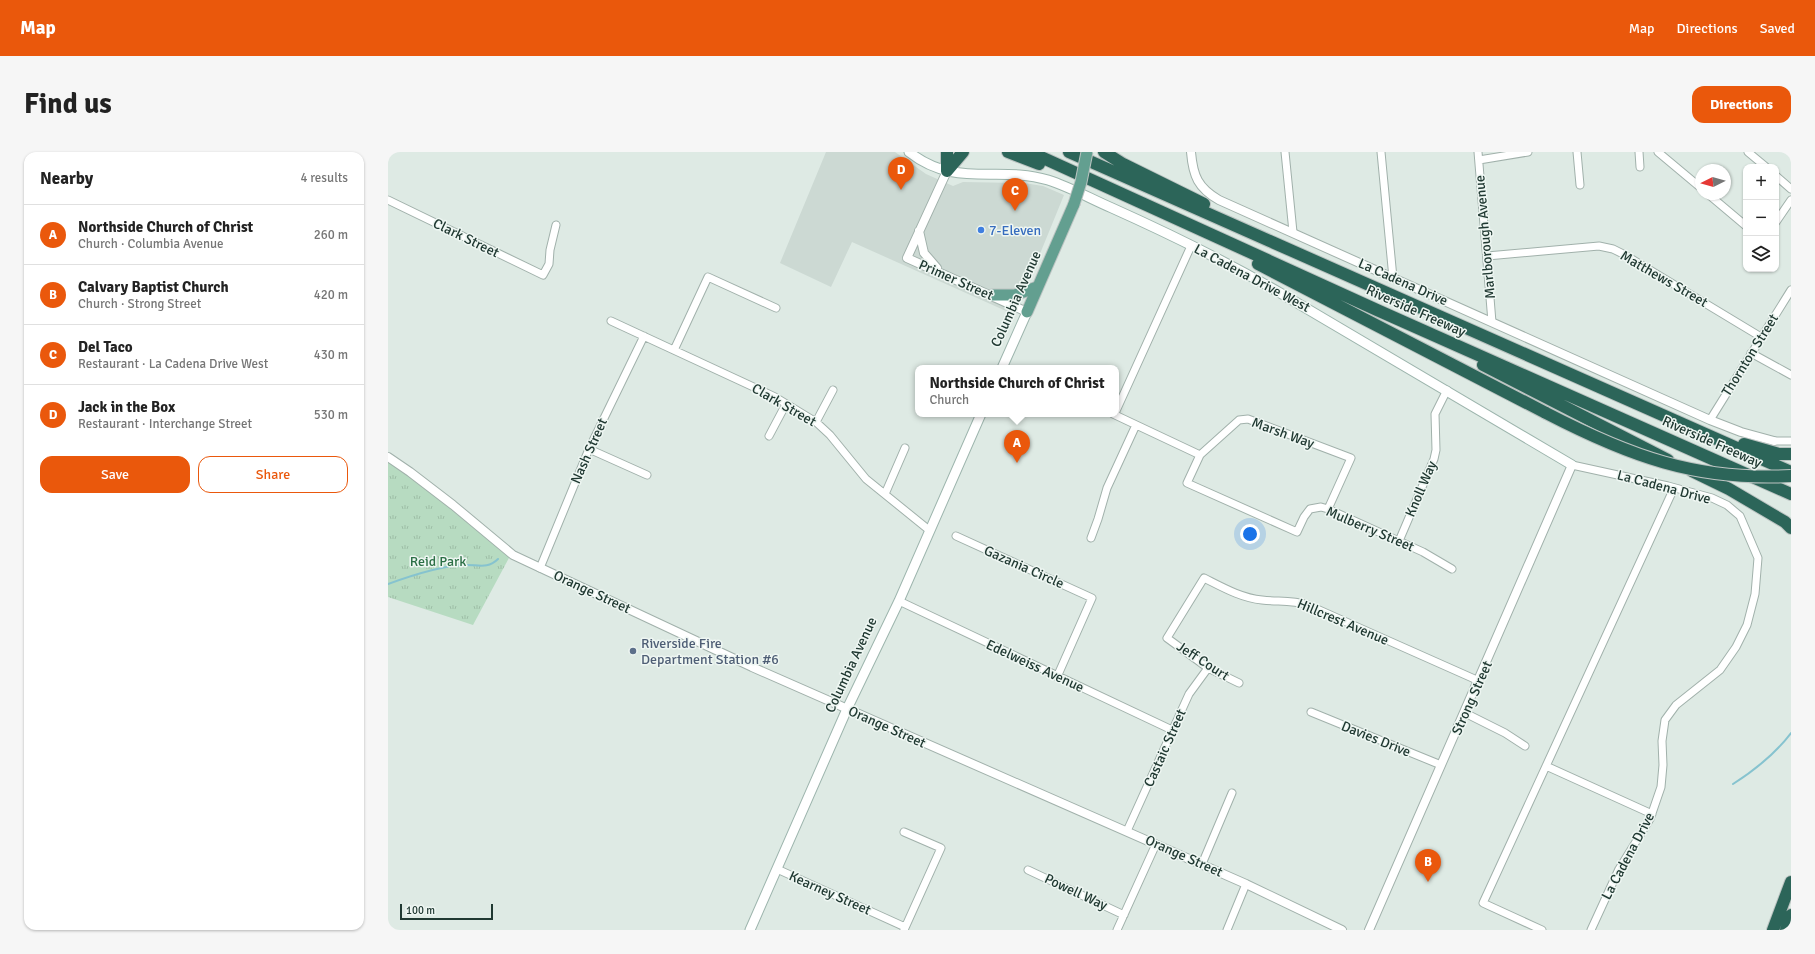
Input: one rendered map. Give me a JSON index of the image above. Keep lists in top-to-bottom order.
{
  "streets": {
    "highway": ["Riverside Freeway"],
    "main road": ["La Cadena Drive West", "Columbia Avenue"],
    "street": [
      "Marlborough Avenue",
      "Clark Street",
      "Matthews Street",
      "Primer Street",
      "La Cadena Drive",
      "Thornton Street",
      "Marsh Way",
      "Nash Street",
      "Knoll Way",
      "Mulberry Street",
      "Gazania Circle",
      "Orange Street",
      "Hillcrest Avenue",
      "Jeff Court",
      "Edelweiss Avenue",
      "Strong Street",
      "Davies Drive",
      "Castaic Street",
      "Powell Way",
      "Kearney Street"
    ]
  },
  "crossings": [
    ["Marlborough Avenue", "Matthews Street"],
    ["Marlborough Avenue", "La Cadena Drive"],
    ["Clark Street", "Columbia Avenue"],
    ["Clark Street", "Nash Street"],
    ["La Cadena Drive West", "La Cadena Drive"],
    ["La Cadena Drive West", "Knoll Way"],
    ["La Cadena Drive West", "Strong Street"],
    ["Matthews Street", "Thornton Street"],
    ["Primer Street", "Columbia Avenue"],
    ["La Cadena Drive", "Thornton Street"],
    ["La Cadena Drive", "Strong Street"],
    ["Columbia Avenue", "Orange Street"],
    ["Columbia Avenue", "Edelweiss Avenue"],
    ["Columbia Avenue", "Kearney Street"],
    ["Marsh Way", "Mulberry Street"],
    ["Nash Street", "Orange Street"],
    ["Knoll Way", "Mulberry Street"],
    ["Gazania Circle", "Edelweiss Avenue"],
    ["Orange Street", "Castaic Street"],
    ["Hillcrest Avenue", "Jeff Court"],
    ["Hillcrest Avenue", "Strong Street"],
    ["Jeff Court", "Castaic Street"],
    ["Edelweiss Avenue", "Castaic Street"],
    ["Strong Street", "Davies Drive"]
  ],
  "parks": ["Reid Park"],
  "places": ["7-Eleven", "Riverside Fire Department Station #6"],
  "scale_bar": "100 m",
  "north": "left",
  "page": {
    "header": "Map",
    "nav": ["Map", "Directions", "Saved"],
    "buttons": [
      "Directions",
      ["Save", "Share"]
    ],
    "title": "Find us",
    "heading": ["Nearby", "4 results"],
    "pins": [
      "D",
      "C",
      "A",
      "B"
    ],
    "map_buttons": ["+", "−"],
    "list": [
      {
        "mark": "A",
        "name": "Northside Church of Christ",
        "note": "Church · Columbia Avenue",
        "value": "260 m"
      },
      {
        "mark": "B",
        "name": "Calvary Baptist Church",
        "note": "Church · Strong Street",
        "value": "420 m"
      },
      {
        "mark": "C",
        "name": "Del Taco",
        "note": "Restaurant · La Cadena Drive West",
        "value": "430 m"
      },
      {
        "mark": "D",
        "name": "Jack in the Box",
        "note": "Restaurant · Interchange Street",
        "value": "530 m"
      }
    ],
    "popup": ["Northside Church of Christ", "Church"],
    "scale": "100 m"
  }
}
